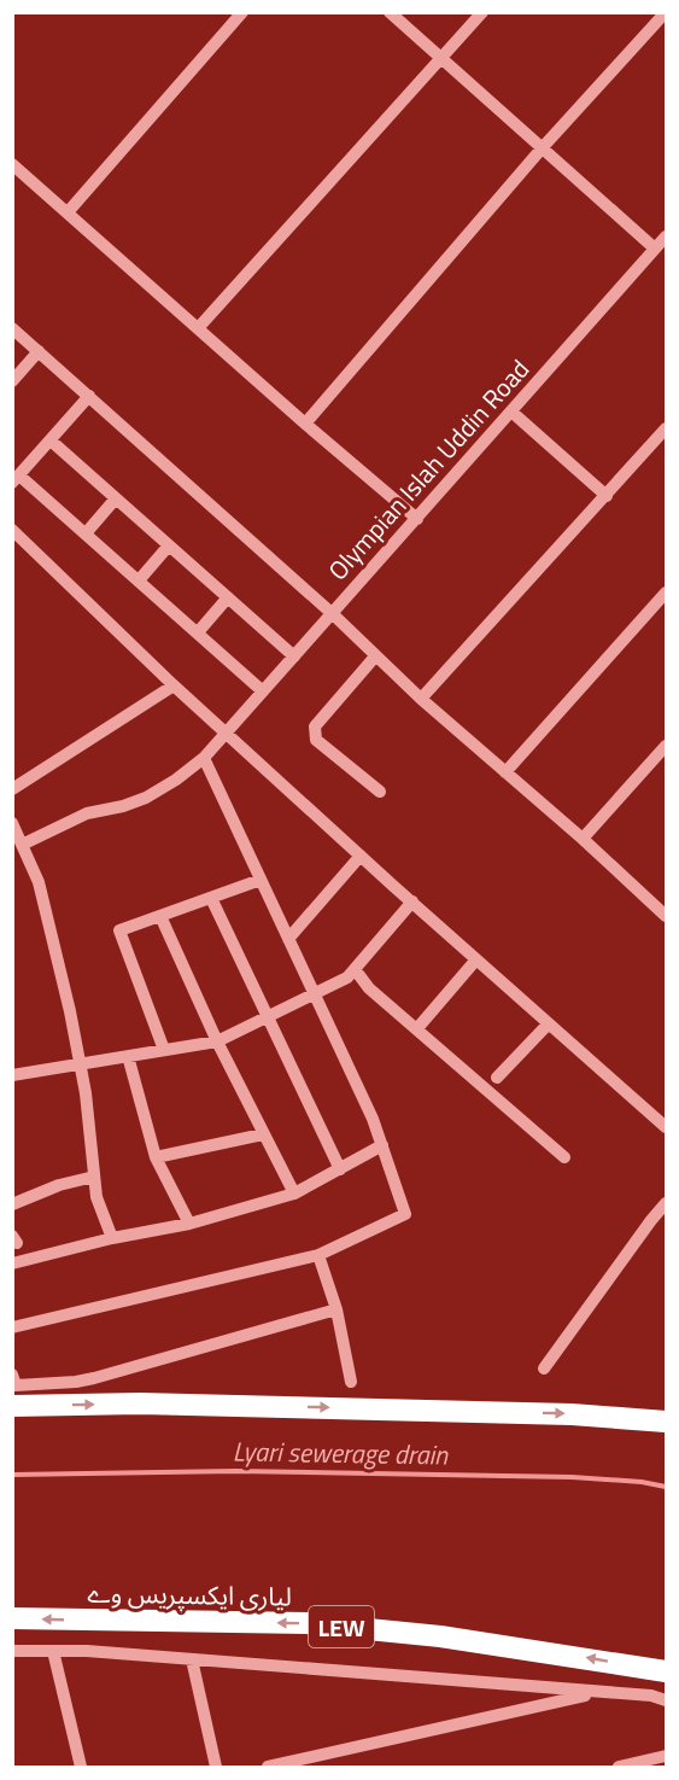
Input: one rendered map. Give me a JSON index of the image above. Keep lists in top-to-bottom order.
{
  "streets": {
    "highway": ["لیاری ایکسپریس وے", "LEW"],
    "street": ["Olympian Islah Uddin Road"]
  },
  "one_way": ["لیاری ایکسپریس وے"],
  "water": ["Lyari sewerage drain"]
}
